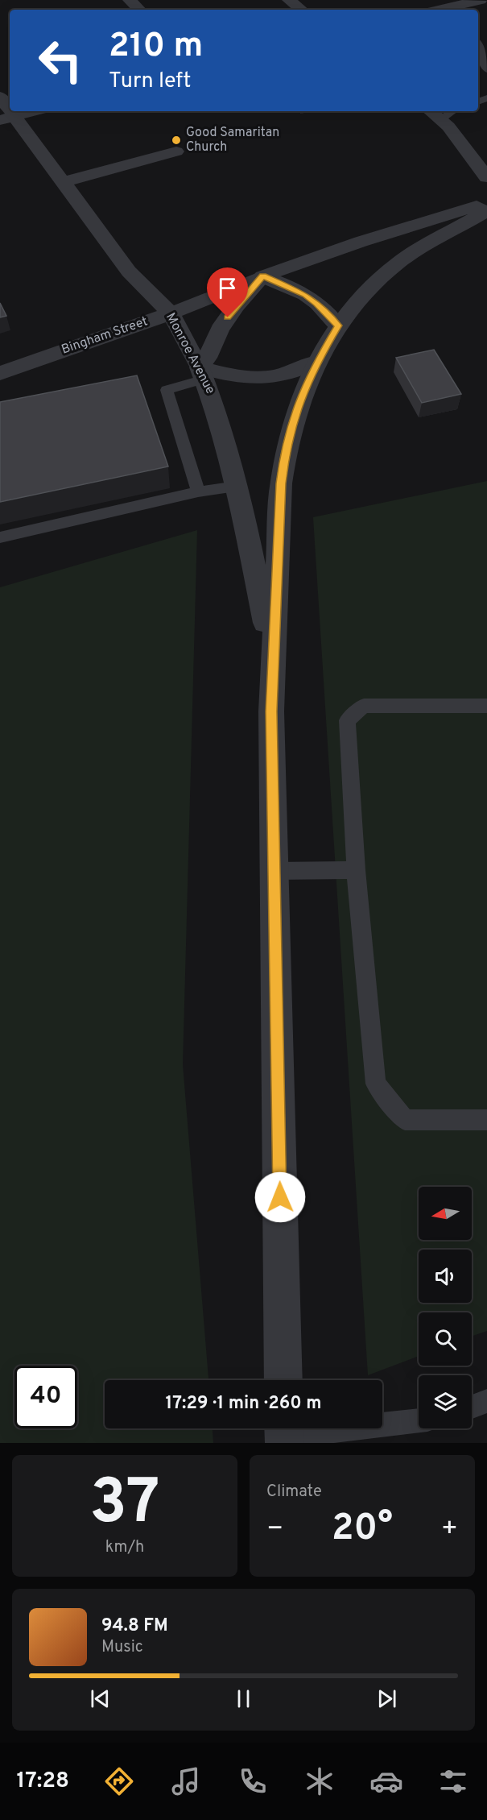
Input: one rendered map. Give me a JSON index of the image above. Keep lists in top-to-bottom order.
{
  "streets": {
    "street": ["Bingham Street", "Monroe Avenue"]
  },
  "crossings": [
    ["Bingham Street", "Monroe Avenue"]
  ],
  "places": ["Good Samaritan Church"],
  "north": "left",
  "page": {
    "turn": ["210 m", "Turn left"],
    "limit": "40",
    "trip": "17:29 · 1 min · 260 m",
    "tile": [
      ["37", "km/h"],
      "Climate"
    ],
    "heat": ["−", "20°", "+"],
    "song": ["94.8 FM", "Music"],
    "tabs": "17:28"
  }
}
